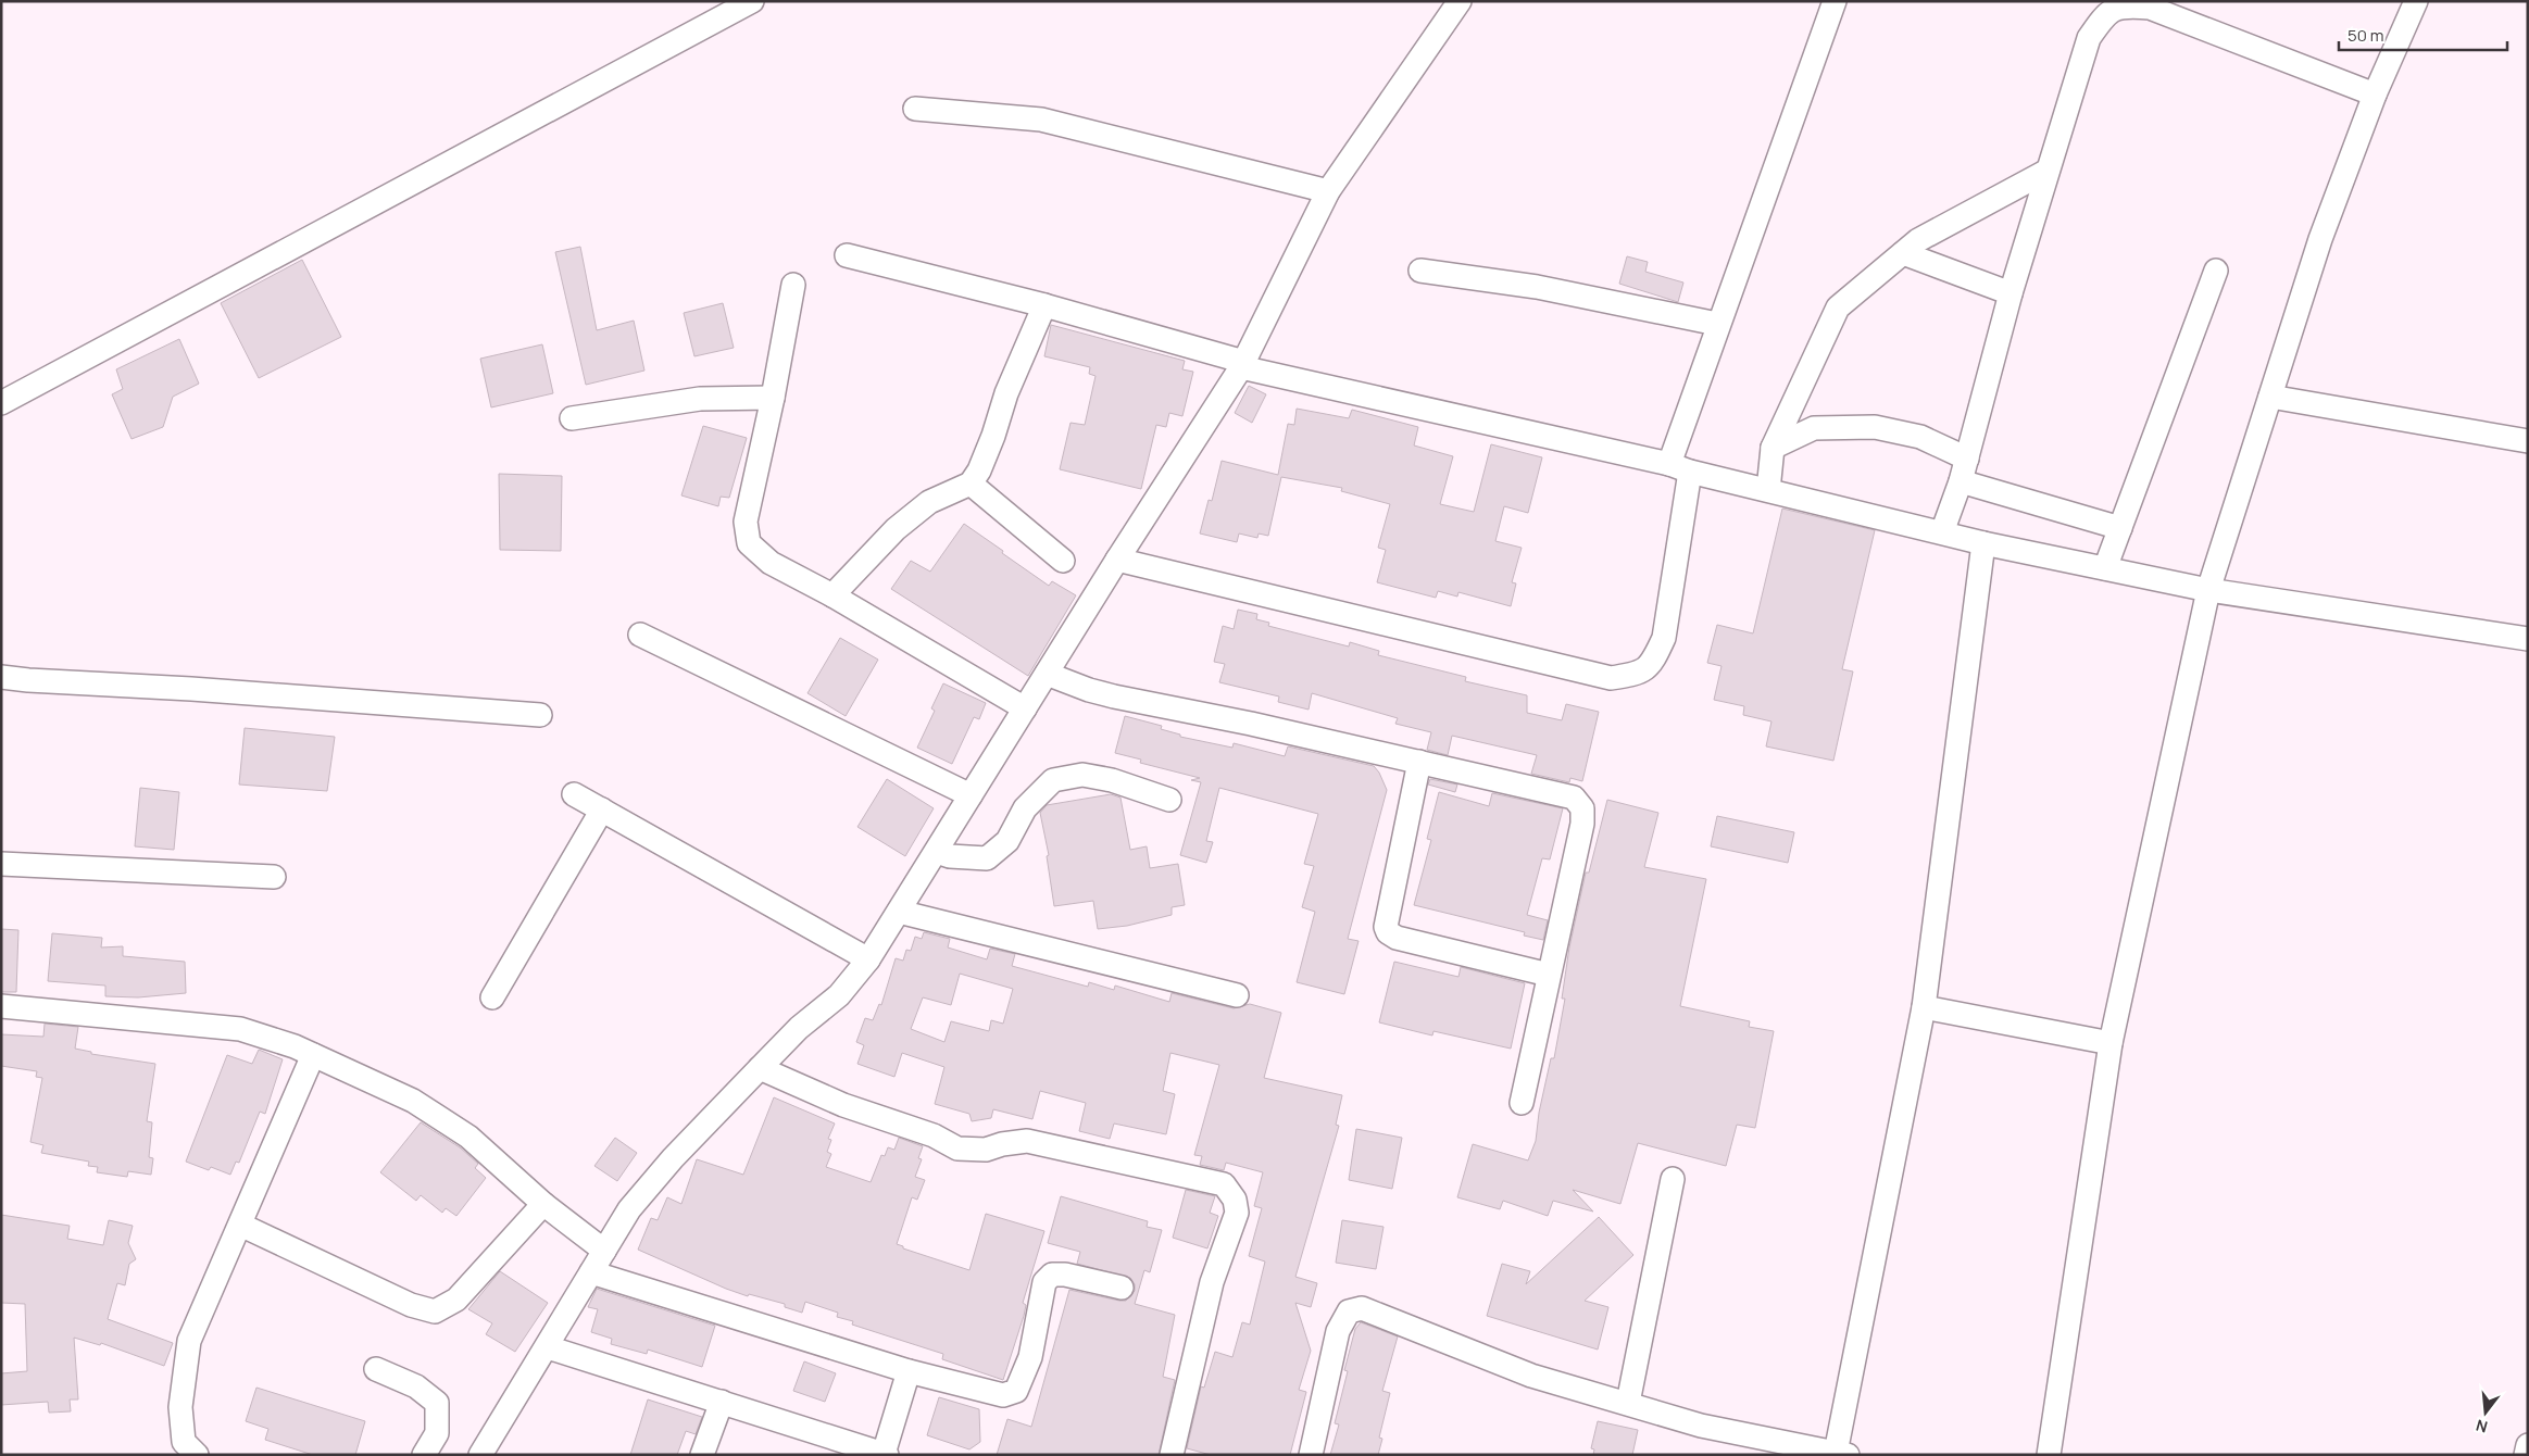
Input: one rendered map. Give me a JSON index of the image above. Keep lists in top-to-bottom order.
{
  "scale_bar": "50 m",
  "north": "bottom"
}
